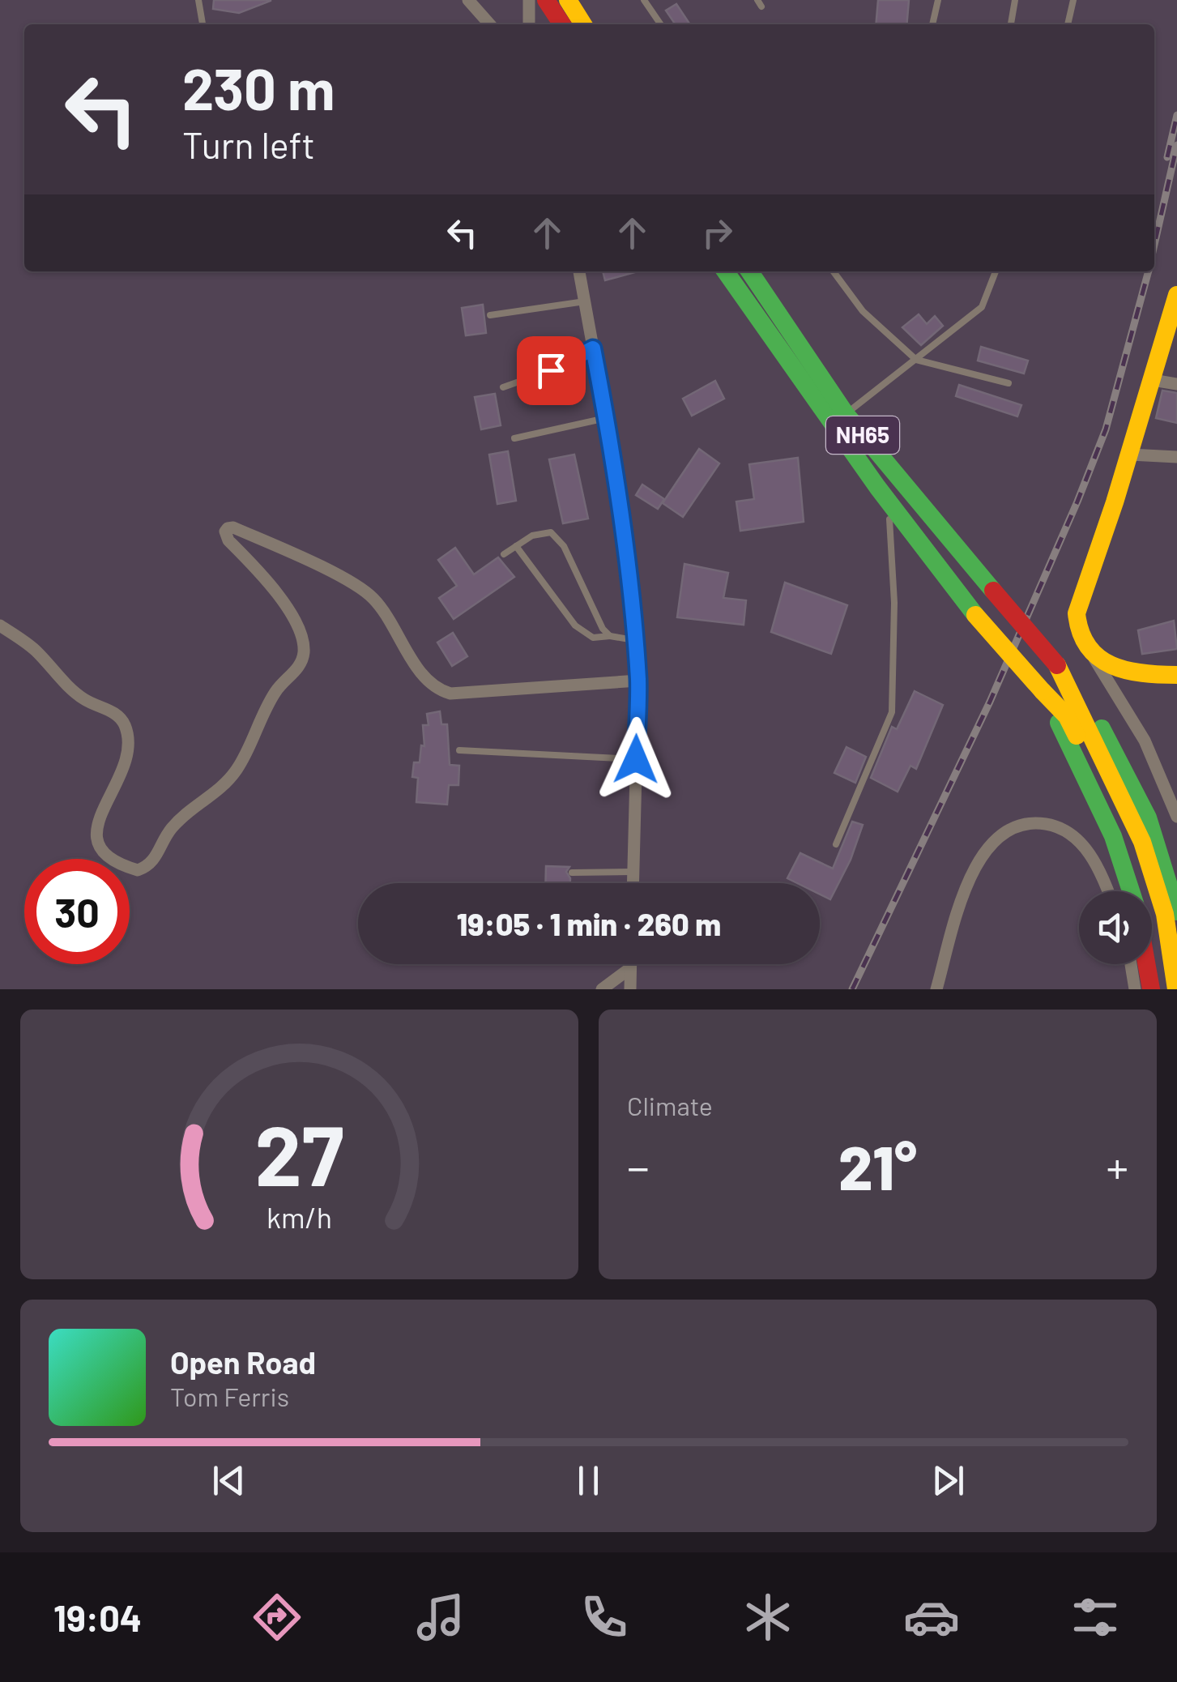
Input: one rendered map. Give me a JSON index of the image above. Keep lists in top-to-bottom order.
{
  "streets": {
    "main road": ["NH65"]
  },
  "page": {
    "turn": ["230 m", "Turn left"],
    "limit": "30",
    "trip": "19:05 · 1 min · 260 m",
    "tile": "Climate",
    "heat": ["−", "21°", "+"],
    "song": ["Open Road", "Tom Ferris"],
    "tabs": "19:04",
    "gauge": ["27", "km/h"]
  }
}
